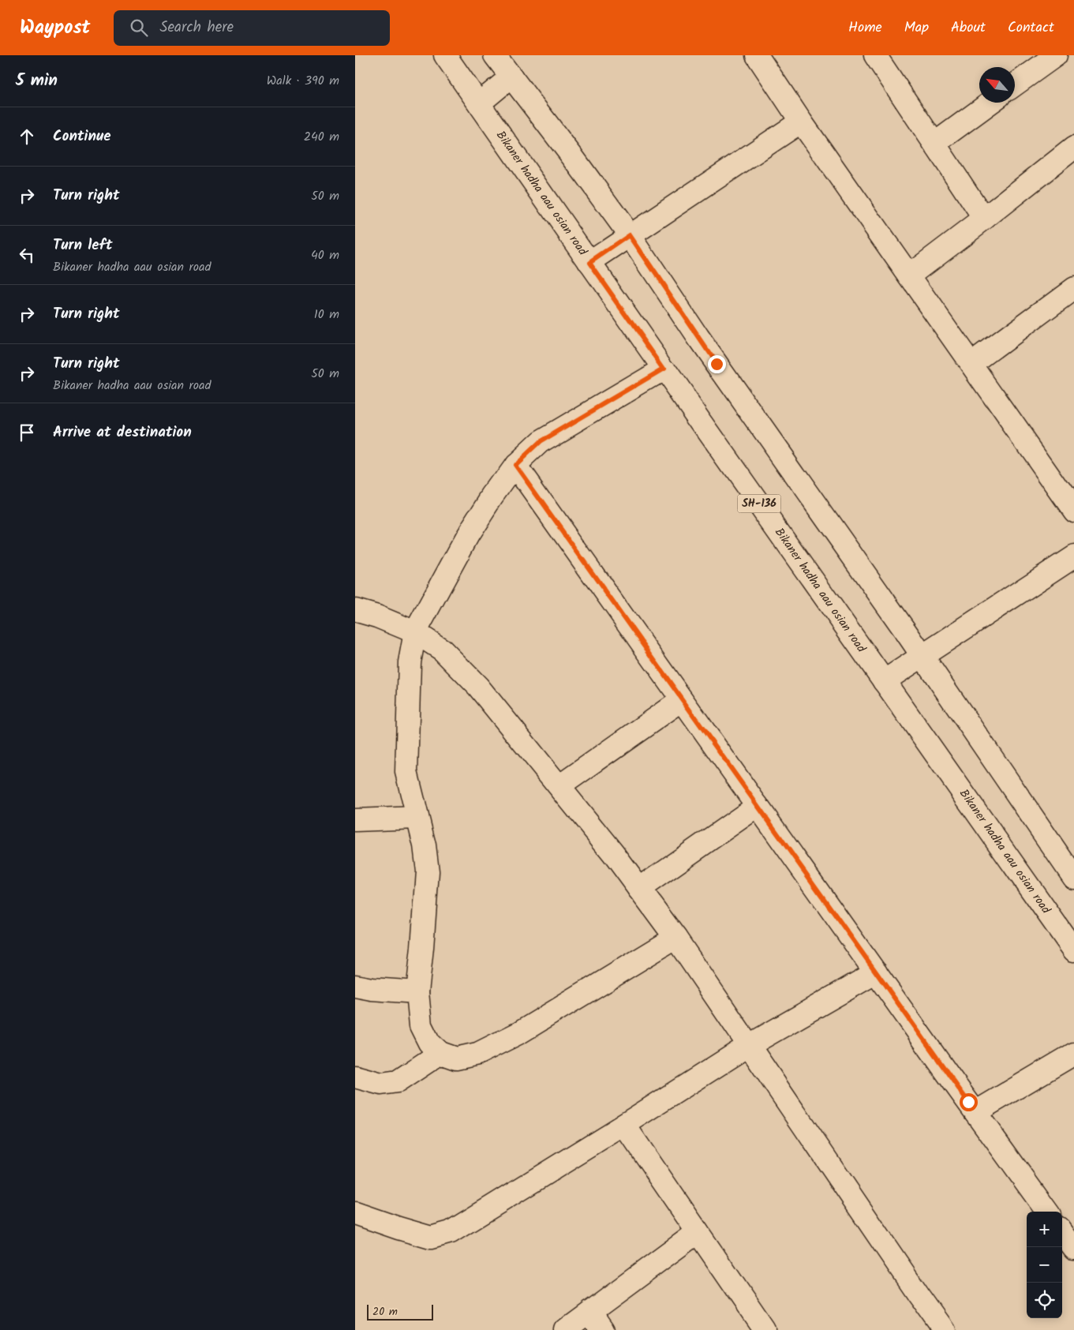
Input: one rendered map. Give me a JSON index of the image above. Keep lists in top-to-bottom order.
{
  "streets": {
    "street": ["Bikaner hadha aau osian road", "SH-136"]
  },
  "scale_bar": "20 m",
  "north": "top left",
  "page": {
    "header": "Waypost",
    "search": "Search here",
    "nav": [
      "Home",
      "Map",
      "About",
      "Contact"
    ],
    "heading": ["5 min", "Walk · 390 m"],
    "list": [
      ["Continue", "240 m"],
      ["Turn right", "50 m"],
      ["Turn left", "Bikaner hadha aau osian road", "40 m"],
      ["Turn right", "10 m"],
      ["Turn right", "Bikaner hadha aau osian road", "50 m"],
      "Arrive at destination"
    ],
    "map_buttons": ["+", "−"],
    "scale": "20 m"
  }
}
